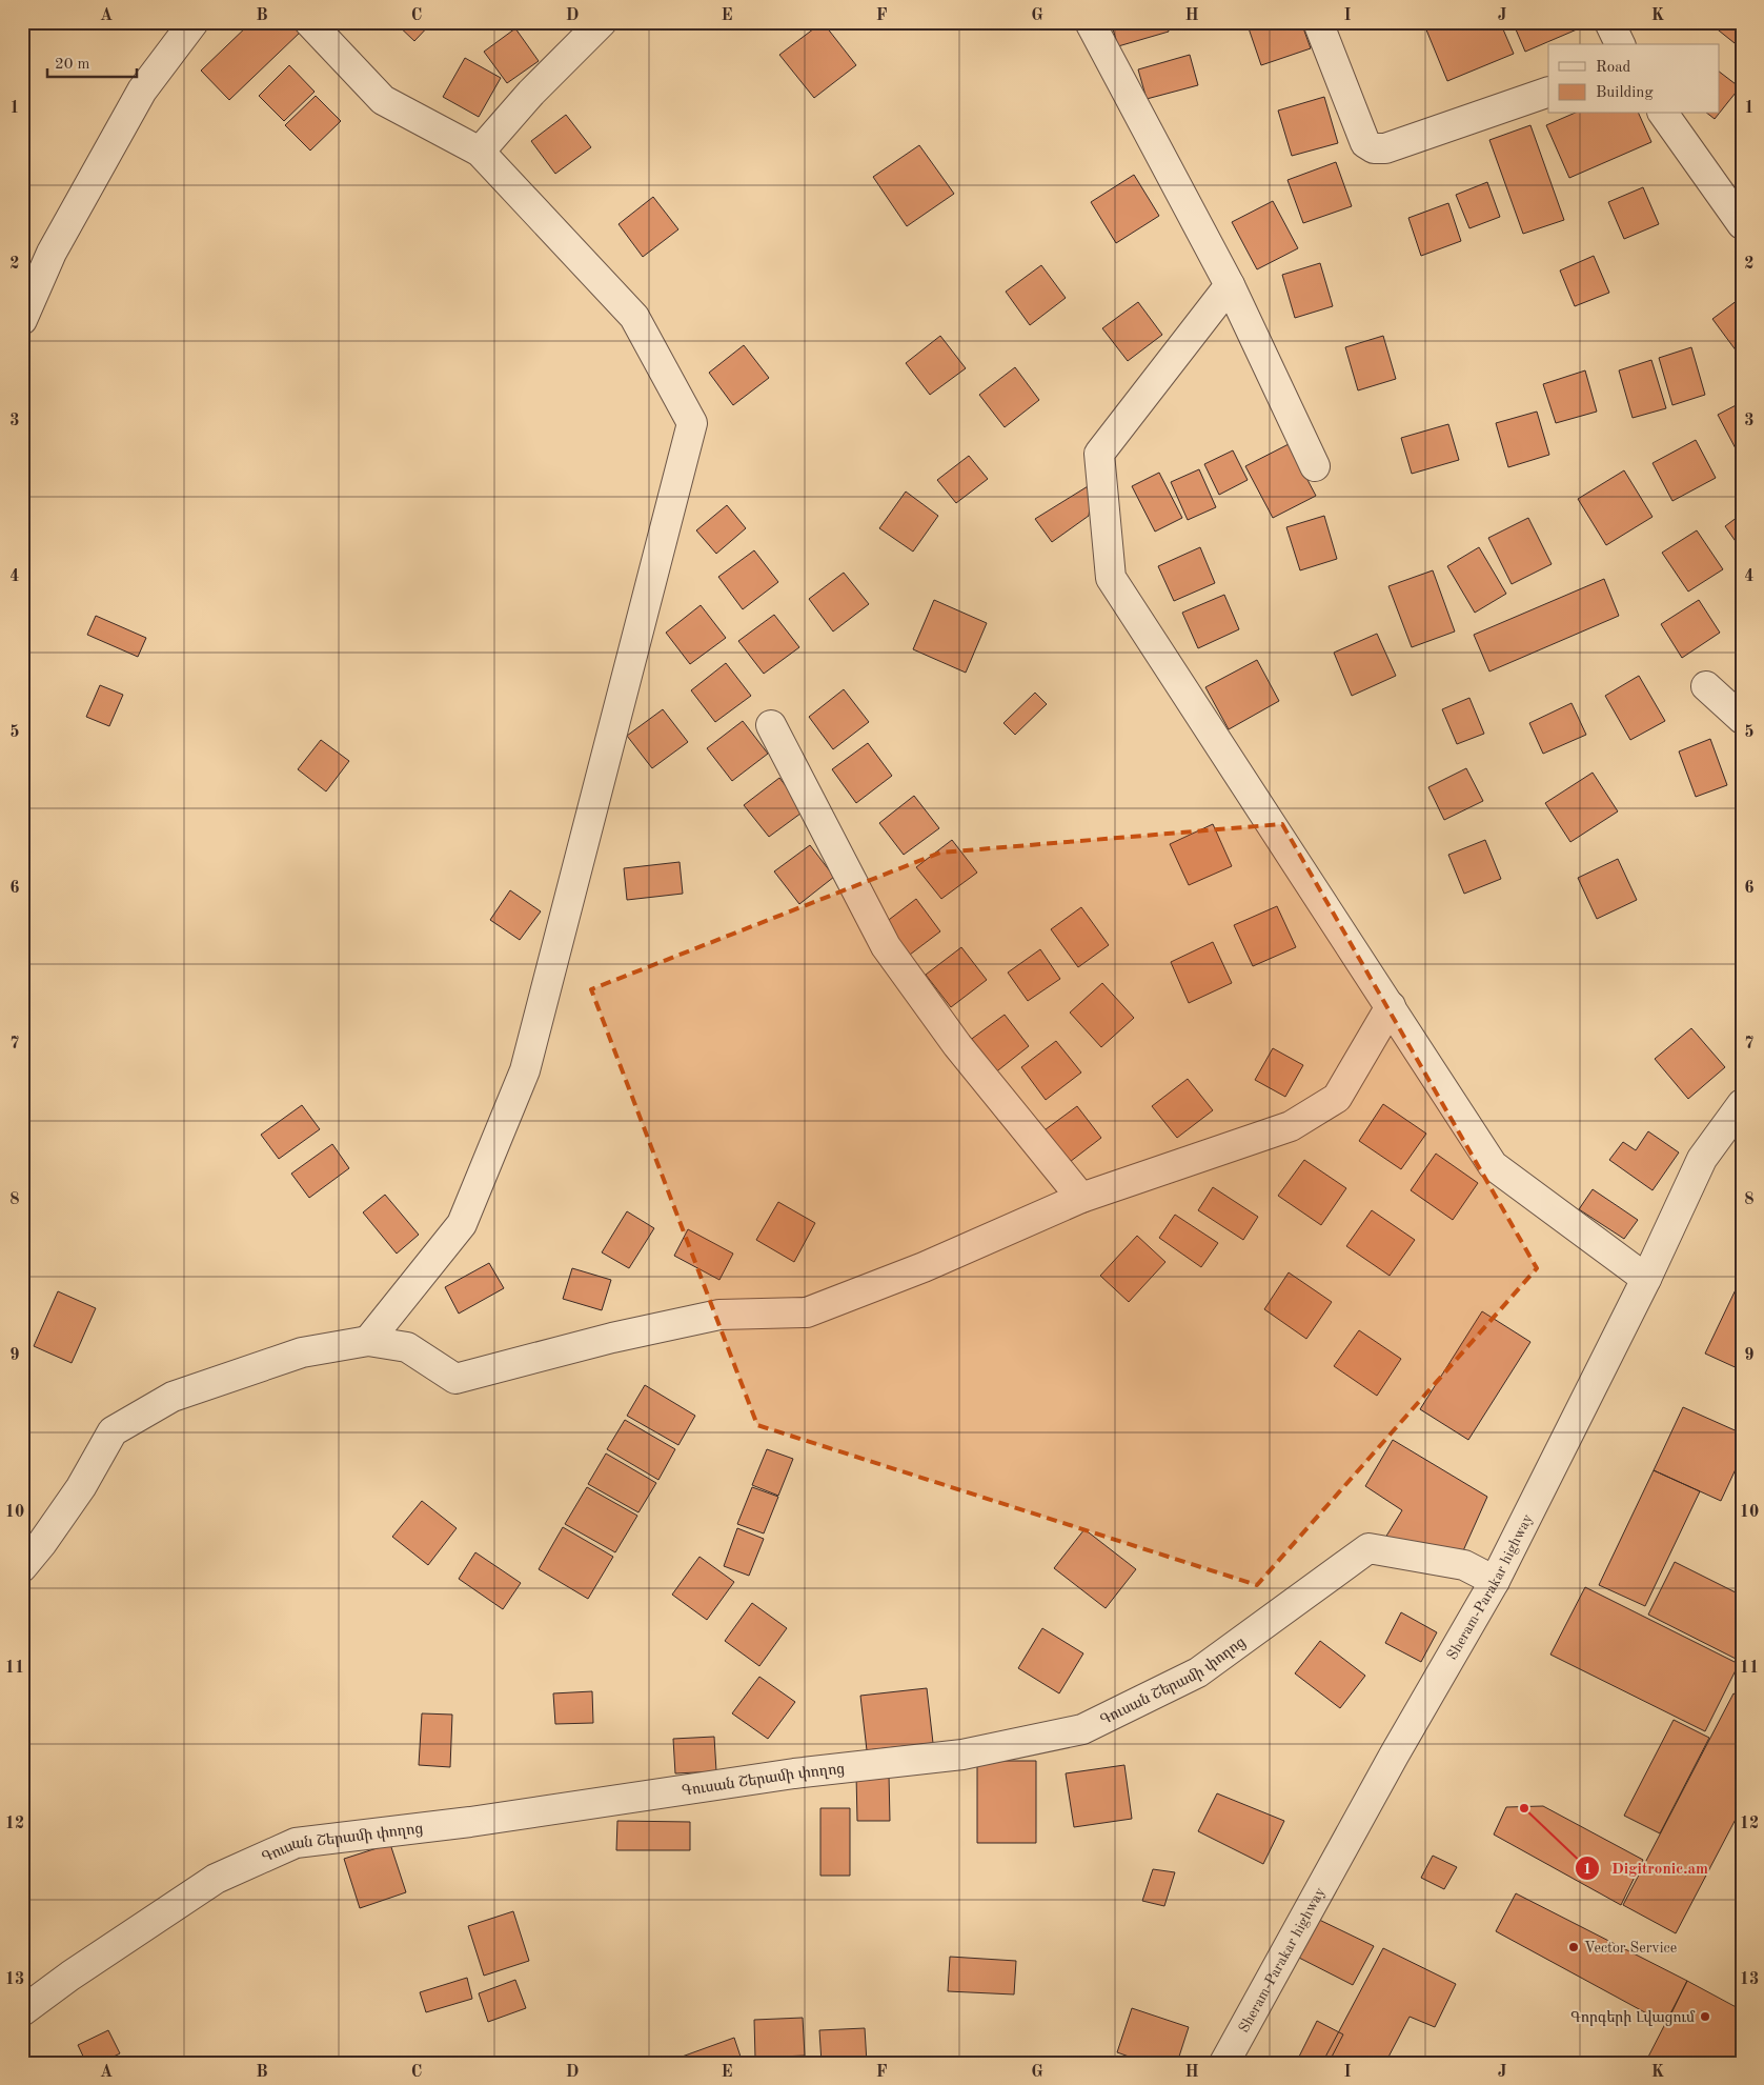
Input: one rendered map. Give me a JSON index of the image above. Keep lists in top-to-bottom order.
{
  "streets": {
    "street": ["Sheram-Parakar highway", "Գուսան Շերամի փողոց"]
  },
  "crossings": [
    ["Sheram-Parakar highway", "Գուսան Շերամի փողոց"]
  ],
  "places": ["Digitronic.am", "Vector Service", "Գորգերի Լվացում"],
  "legend": ["Road", "Building"],
  "scale_bar": "20 m",
  "grid": {
    "columns": [
      "A",
      "B",
      "C",
      "D",
      "E",
      "F",
      "G",
      "H",
      "I",
      "J",
      "K"
    ],
    "rows": [
      "1",
      "2",
      "3",
      "4",
      "5",
      "6",
      "7",
      "8",
      "9",
      "10",
      "11",
      "12",
      "13"
    ]
  }
}
